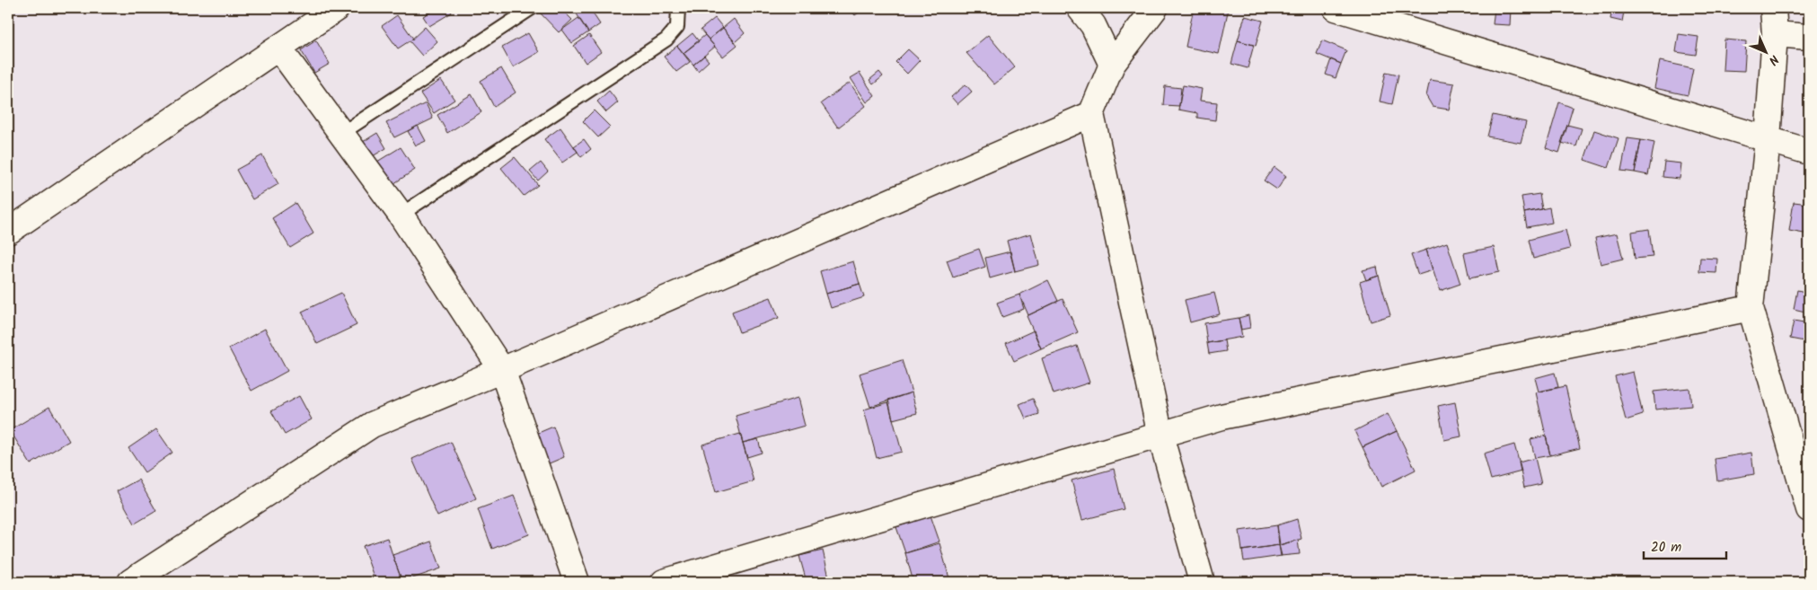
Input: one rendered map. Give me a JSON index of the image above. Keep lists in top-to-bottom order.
{
  "scale_bar": "20 m",
  "north": "bottom right"
}
